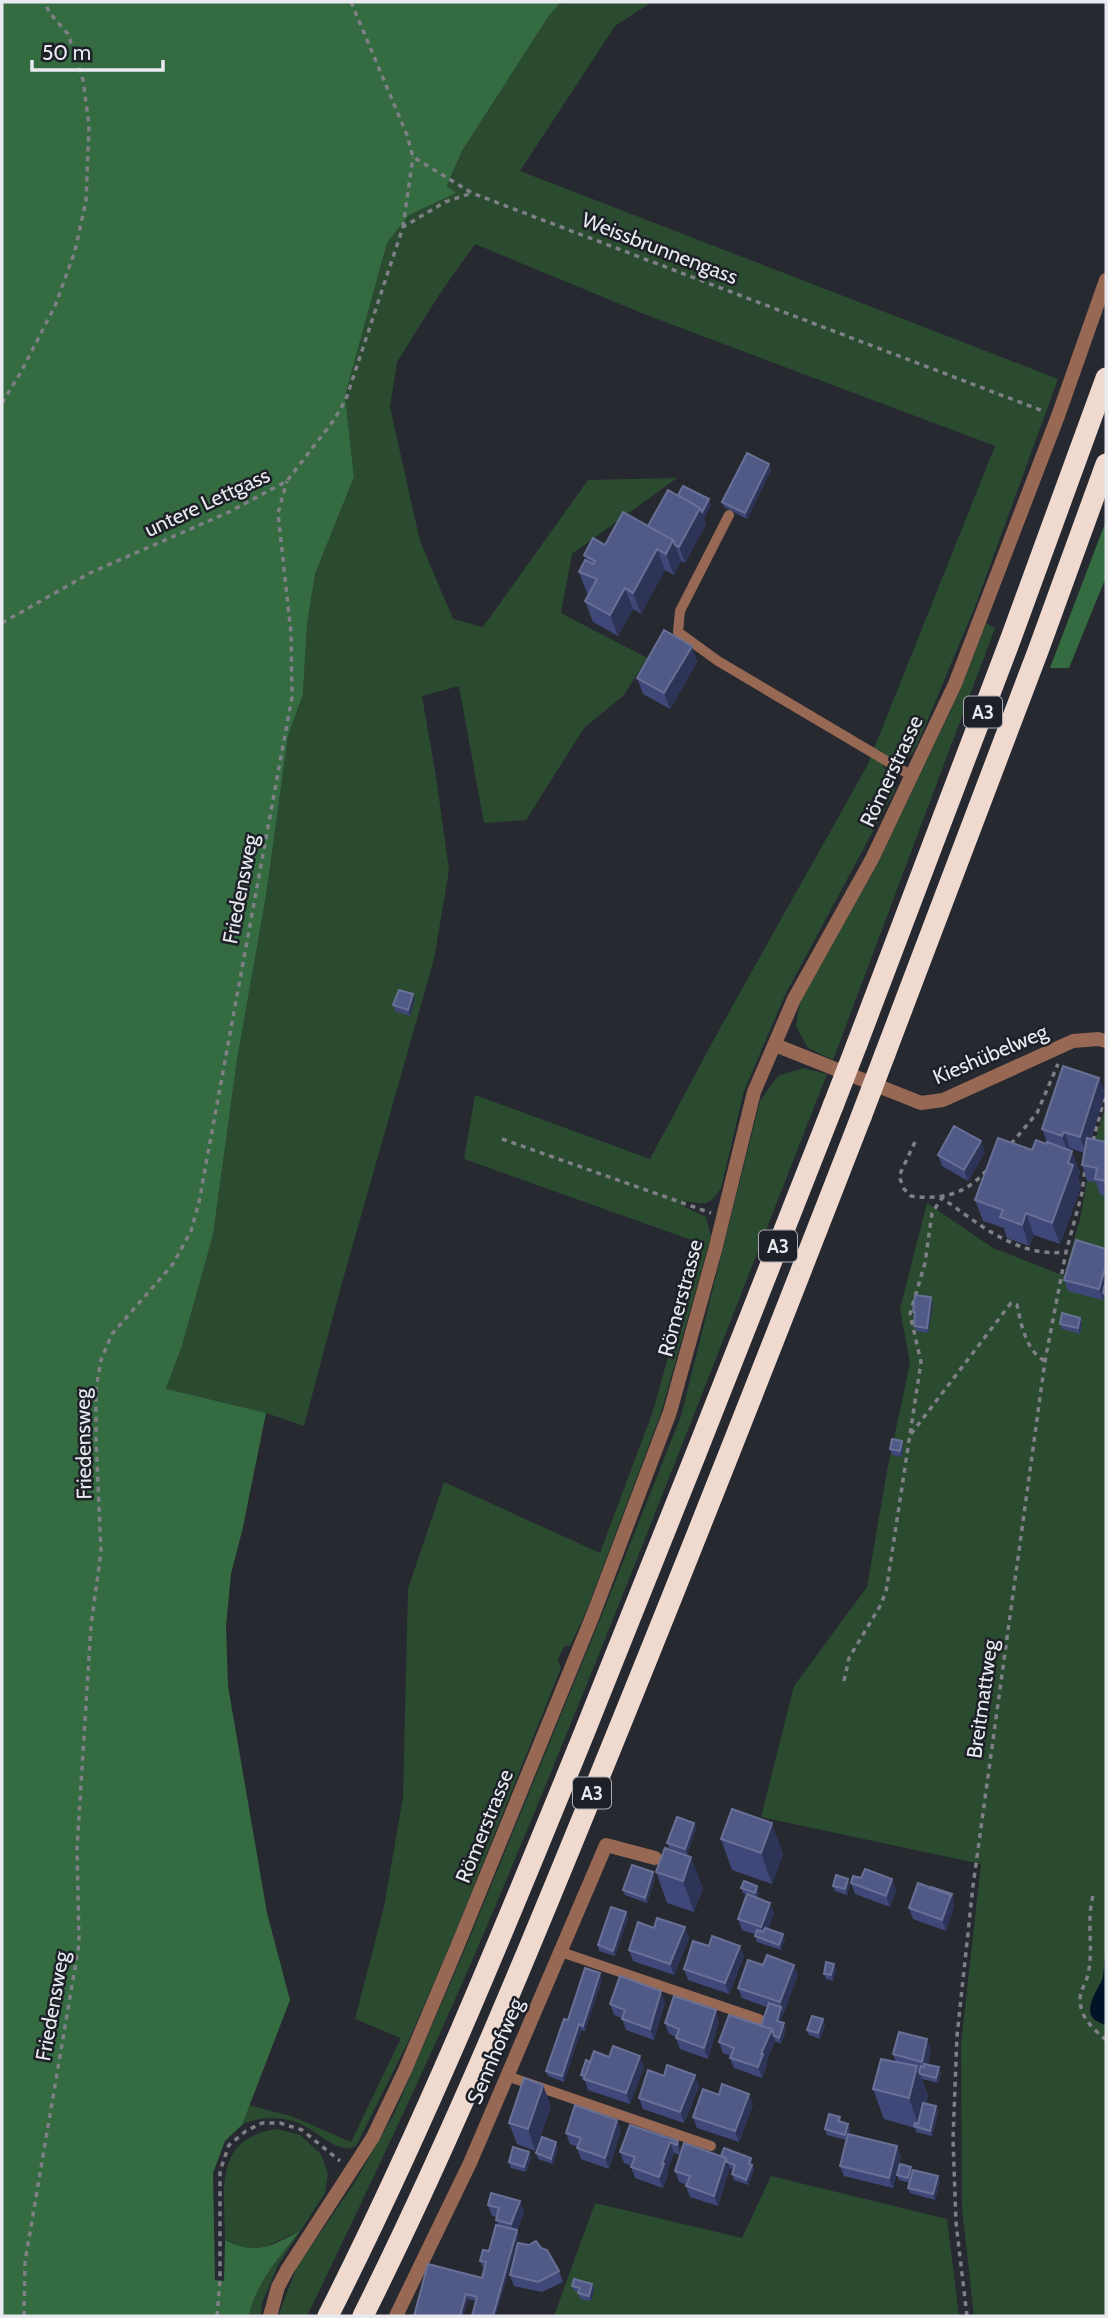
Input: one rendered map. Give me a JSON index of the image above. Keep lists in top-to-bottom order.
{
  "streets": {
    "highway": ["A3"],
    "street": ["Römerstrasse", "Kieshübelweg", "Sennhofweg"],
    "path": [
      "Weissbrunnengass",
      "untere Lettgass",
      "Friedensweg",
      "Breitmattweg"
    ]
  },
  "crossings": [
    ["Weissbrunnengass", "untere Lettgass"],
    ["Weissbrunnengass", "Römerstrasse"],
    ["untere Lettgass", "Friedensweg"],
    ["Römerstrasse", "Kieshübelweg"]
  ],
  "scale_bar": "50 m"
}
